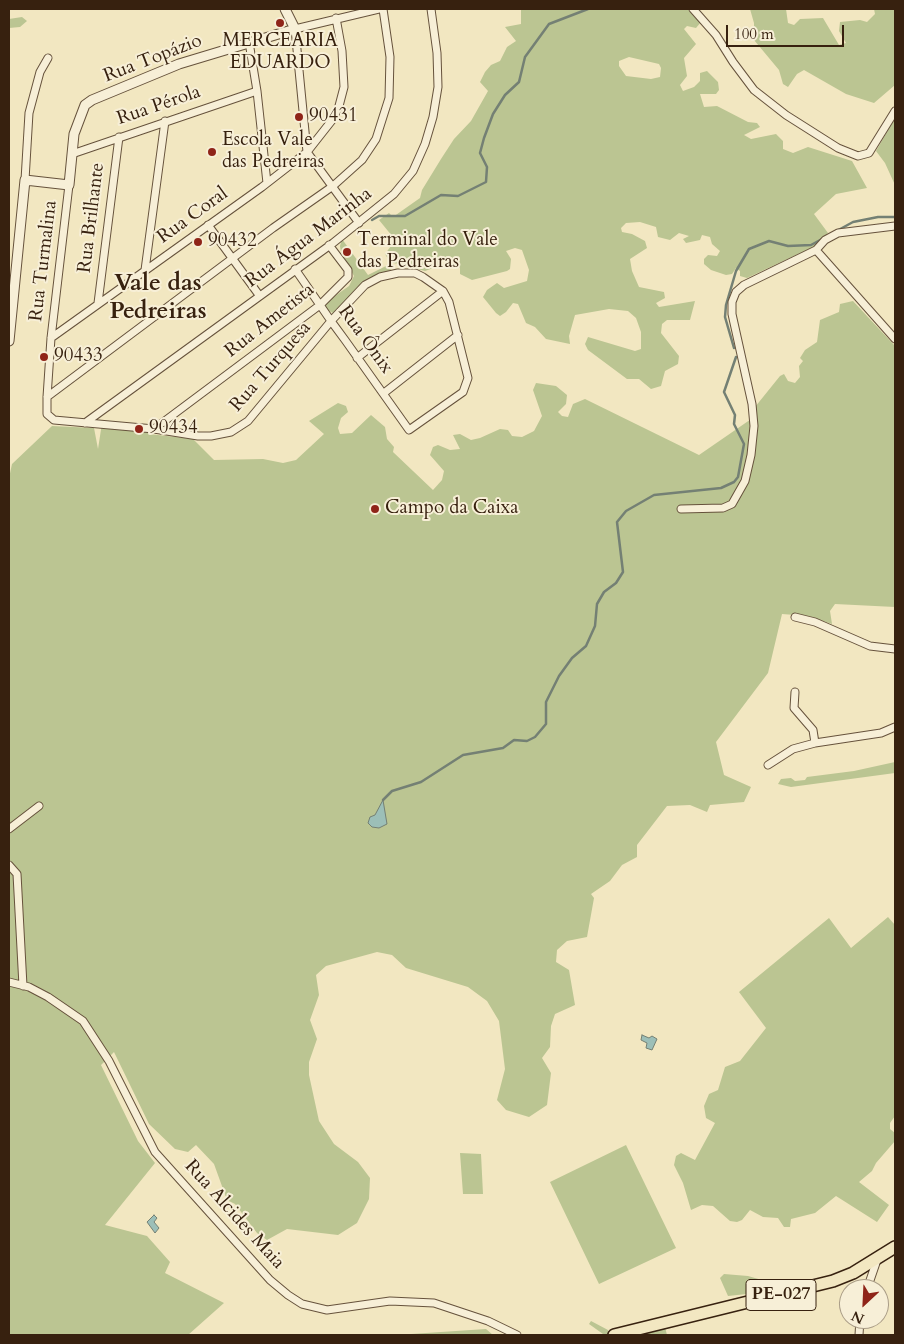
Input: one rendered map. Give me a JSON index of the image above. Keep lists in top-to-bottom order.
{
  "streets": {
    "main road": ["PE-027"],
    "street": [
      "Rua Topázio",
      "Rua Pérola",
      "Rua Coral",
      "Rua Brilhante",
      "Rua Água Marinha",
      "Rua Turmalina",
      "Rua Ametista",
      "Rua Ônix",
      "Rua Turquesa",
      "Rua Alcides Maia"
    ]
  },
  "crossings": [
    ["Rua Topázio", "Rua Coral"],
    ["Rua Topázio", "Rua Turmalina"],
    ["Rua Pérola", "Rua Brilhante"],
    ["Rua Pérola", "Rua Turmalina"],
    ["Rua Coral", "Rua Brilhante"],
    ["Rua Coral", "Rua Turmalina"],
    ["Rua Água Marinha", "Rua Ametista"],
    ["Rua Água Marinha", "Rua Ônix"],
    ["Rua Água Marinha", "Rua Turquesa"],
    ["Rua Turmalina", "Rua Turquesa"],
    ["Rua Ametista", "Rua Ônix"],
    ["Rua Ametista", "Rua Turquesa"],
    ["Rua Ônix", "Rua Turquesa"]
  ],
  "districts": ["Vale das Pedreiras"],
  "places": [
    "MERCEARIA EDUARDO",
    "90431",
    "Escola Vale das Pedreiras",
    "90432",
    "Terminal do Vale das Pedreiras",
    "90433",
    "90434",
    "Campo da Caixa"
  ],
  "scale_bar": "100 m",
  "north": "bottom left"
}
